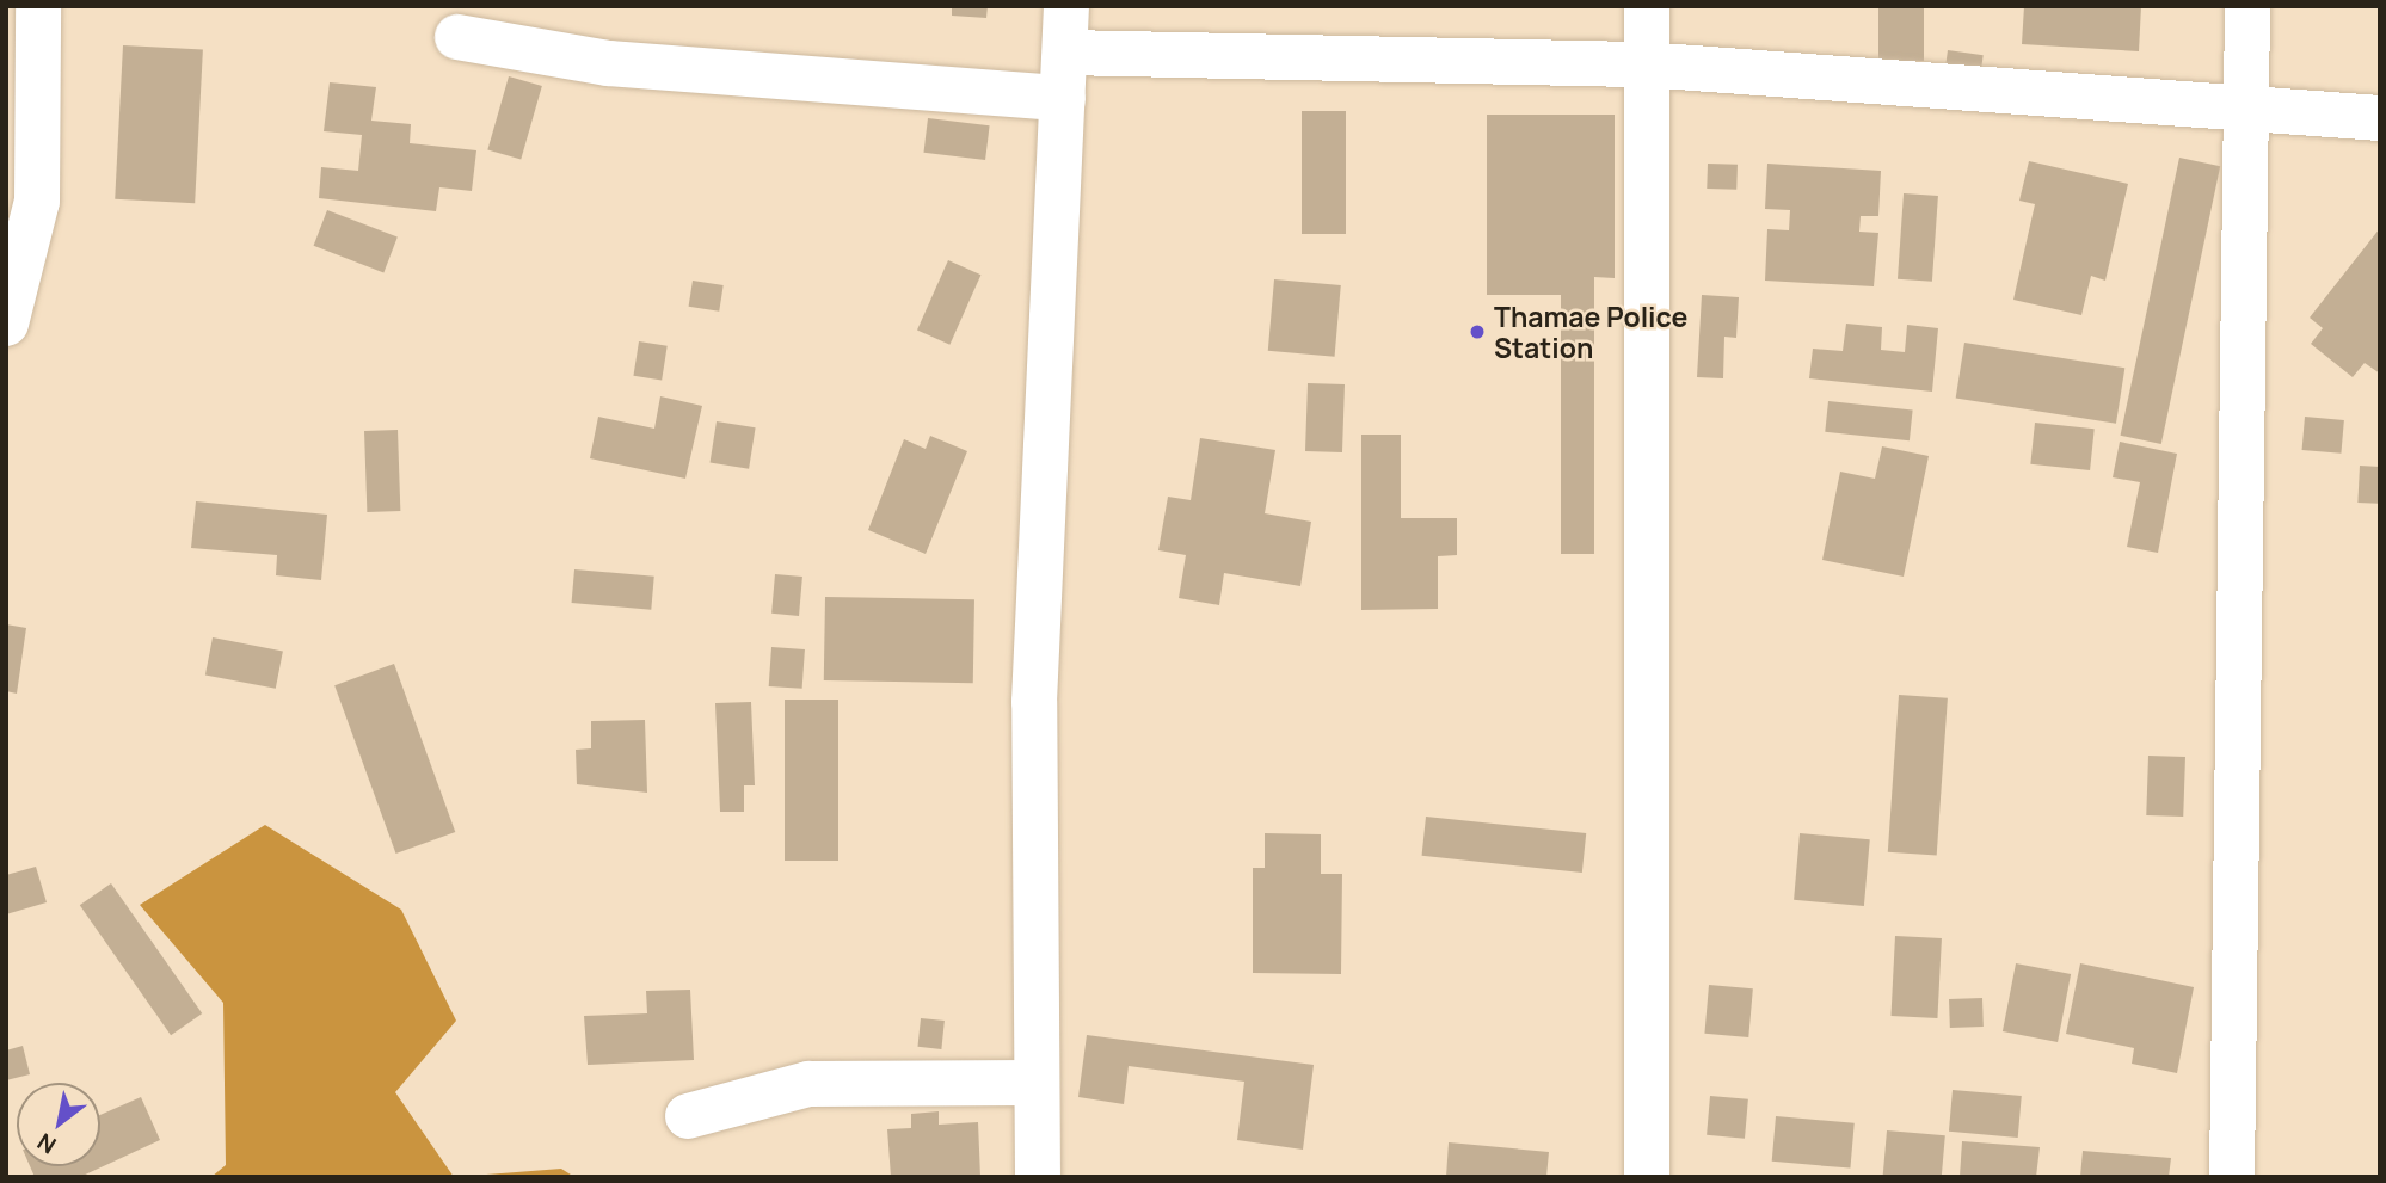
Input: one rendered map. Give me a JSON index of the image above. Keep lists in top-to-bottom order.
{
  "places": ["Thamae Police Station"],
  "north": "bottom left"
}
